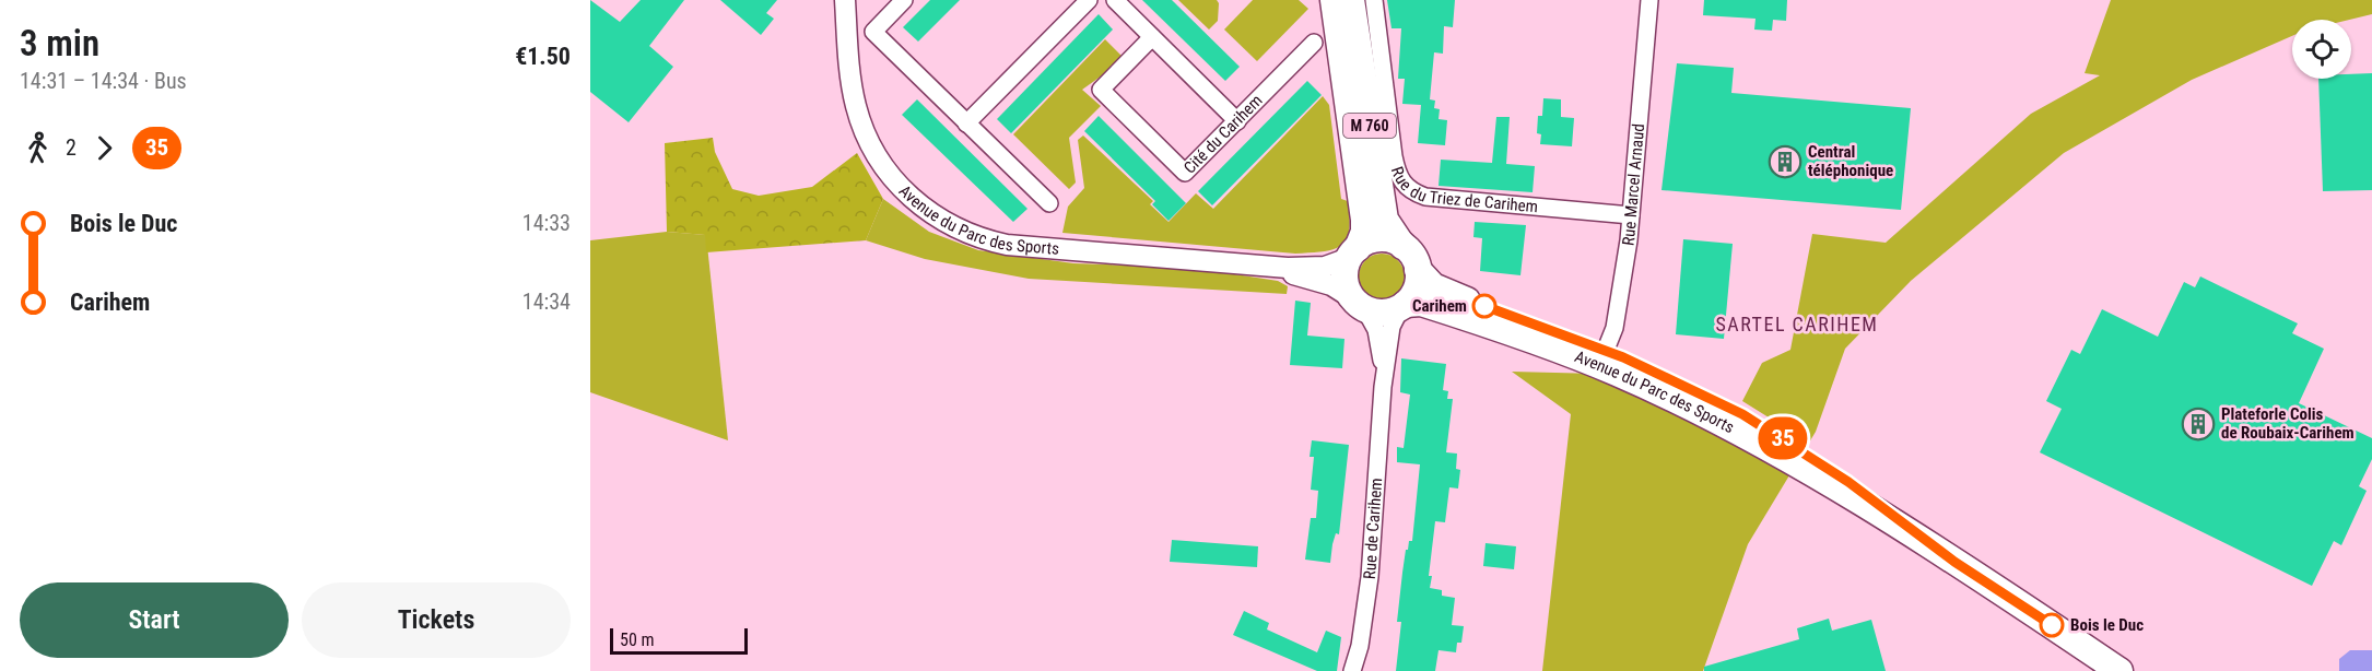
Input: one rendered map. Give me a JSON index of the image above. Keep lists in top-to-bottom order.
{
  "streets": {
    "main road": ["M 760", "Avenue du Parc des Sports"],
    "street": [
      "Cité du Carihem",
      "Rue du Triez de Carihem",
      "Rue Marcel Arnaud",
      "Rue de Carihem"
    ]
  },
  "crossings": [
    ["M 760", "Avenue du Parc des Sports"],
    ["M 760", "Rue de Carihem"],
    ["Rue du Triez de Carihem", "Rue Marcel Arnaud"],
    ["Rue Marcel Arnaud", "Avenue du Parc des Sports"],
    ["Avenue du Parc des Sports", "Rue de Carihem"]
  ],
  "districts": ["SARTEL CARIHEM"],
  "places": {
    "building": ["Central téléphonique", "Plateforle Colis de Roubaix-Carihem"],
    "other": ["Carihem", "Bois le Duc"]
  },
  "lines": ["bus line 35"],
  "scale_bar": "50 m",
  "page": {
    "heading": ["3 min", "14:31 – 14:34 · Bus", "€1.50"],
    "on_map": "35",
    "legs": ["2", "35"],
    "list": [
      {
        "name": "Bois le Duc",
        "value": "14:33"
      },
      {
        "name": "Carihem",
        "value": "14:34"
      }
    ],
    "buttons": ["Start", "Tickets"],
    "scale": "50 m"
  }
}
